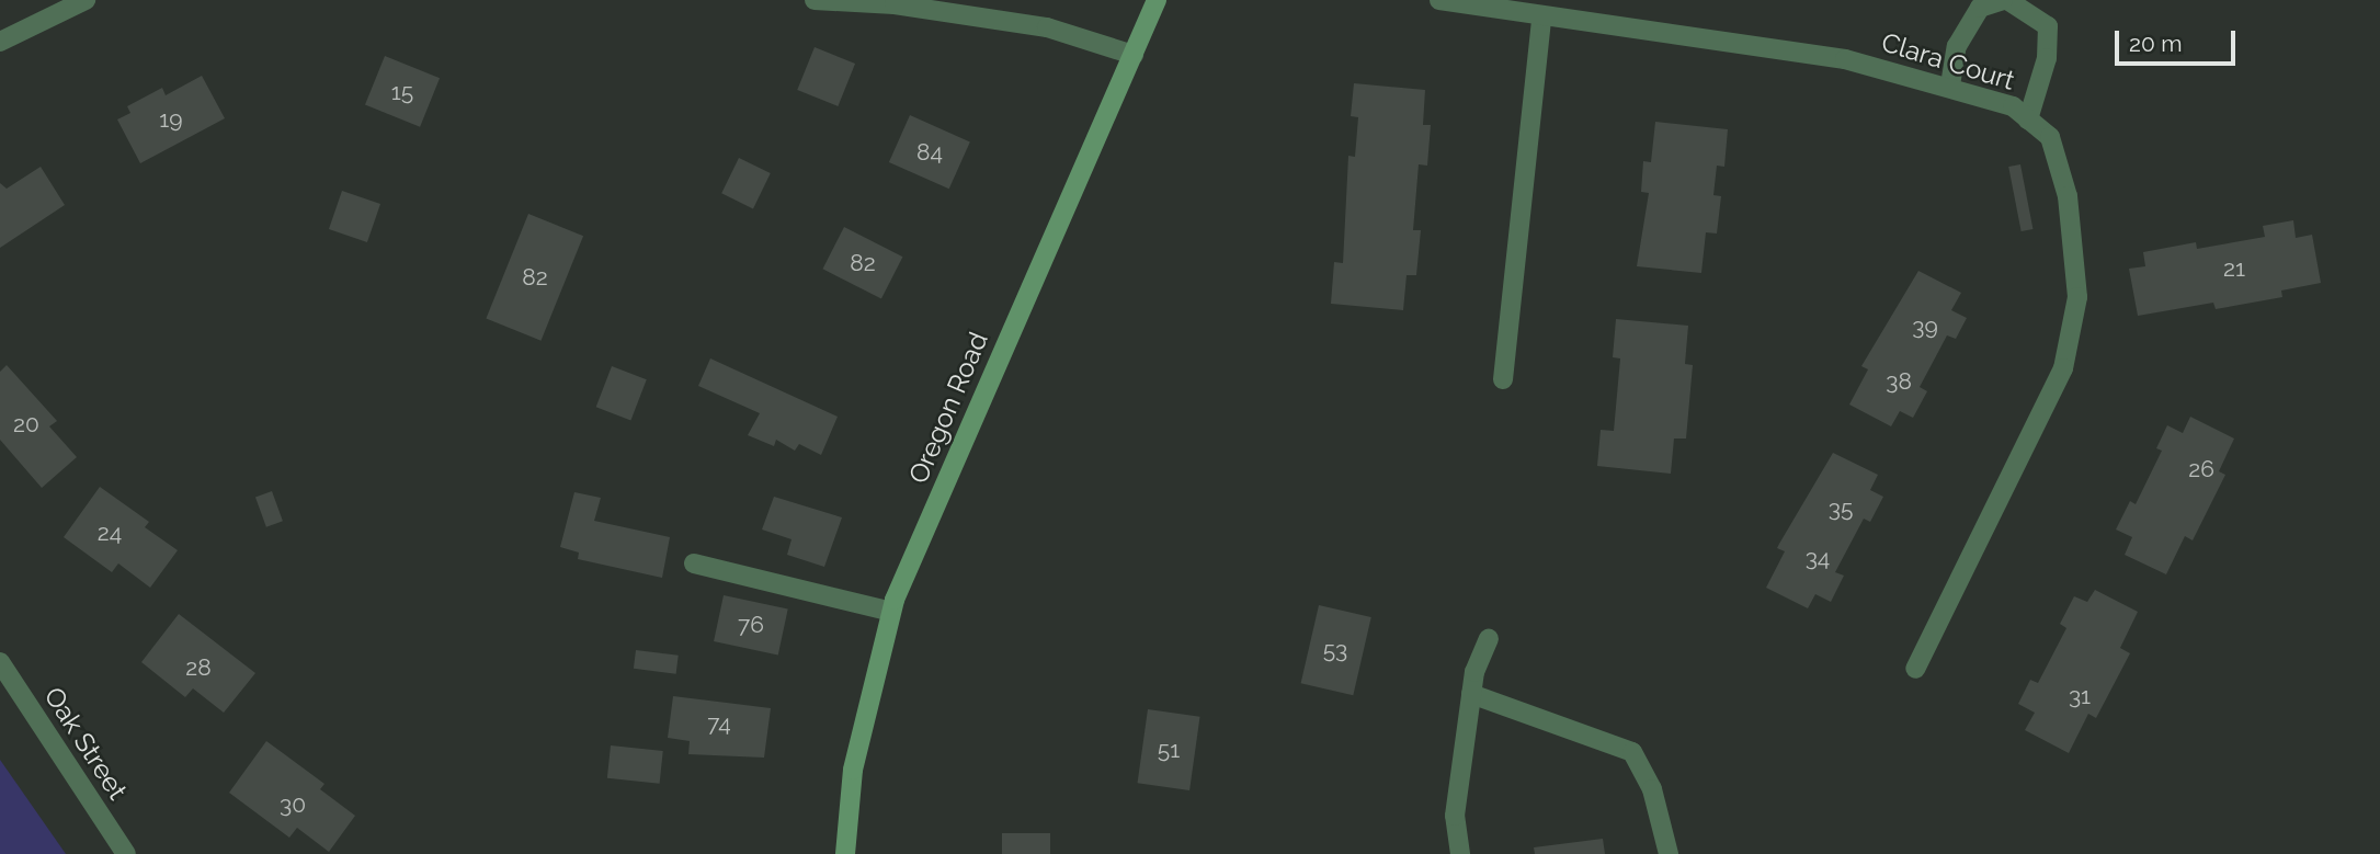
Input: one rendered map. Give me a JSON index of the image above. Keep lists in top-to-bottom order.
{
  "streets": {
    "street": ["Clara Court", "Oregon Road", "Oak Street"]
  },
  "house_numbers": [
    "15",
    "19",
    "84",
    "82",
    "21",
    "82",
    "39",
    "38",
    "20",
    "26",
    "35",
    "24",
    "34",
    "76",
    "53",
    "28",
    "31",
    "74",
    "51",
    "30"
  ],
  "scale_bar": "20 m"
}
